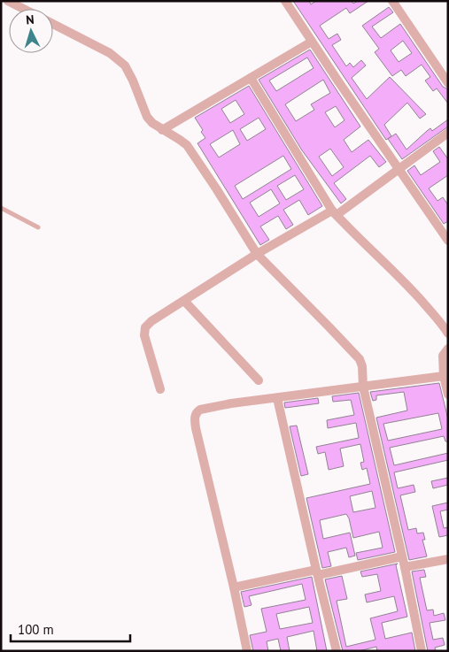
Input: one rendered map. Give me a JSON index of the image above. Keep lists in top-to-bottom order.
{
  "scale_bar": "100 m",
  "north": "top"
}
